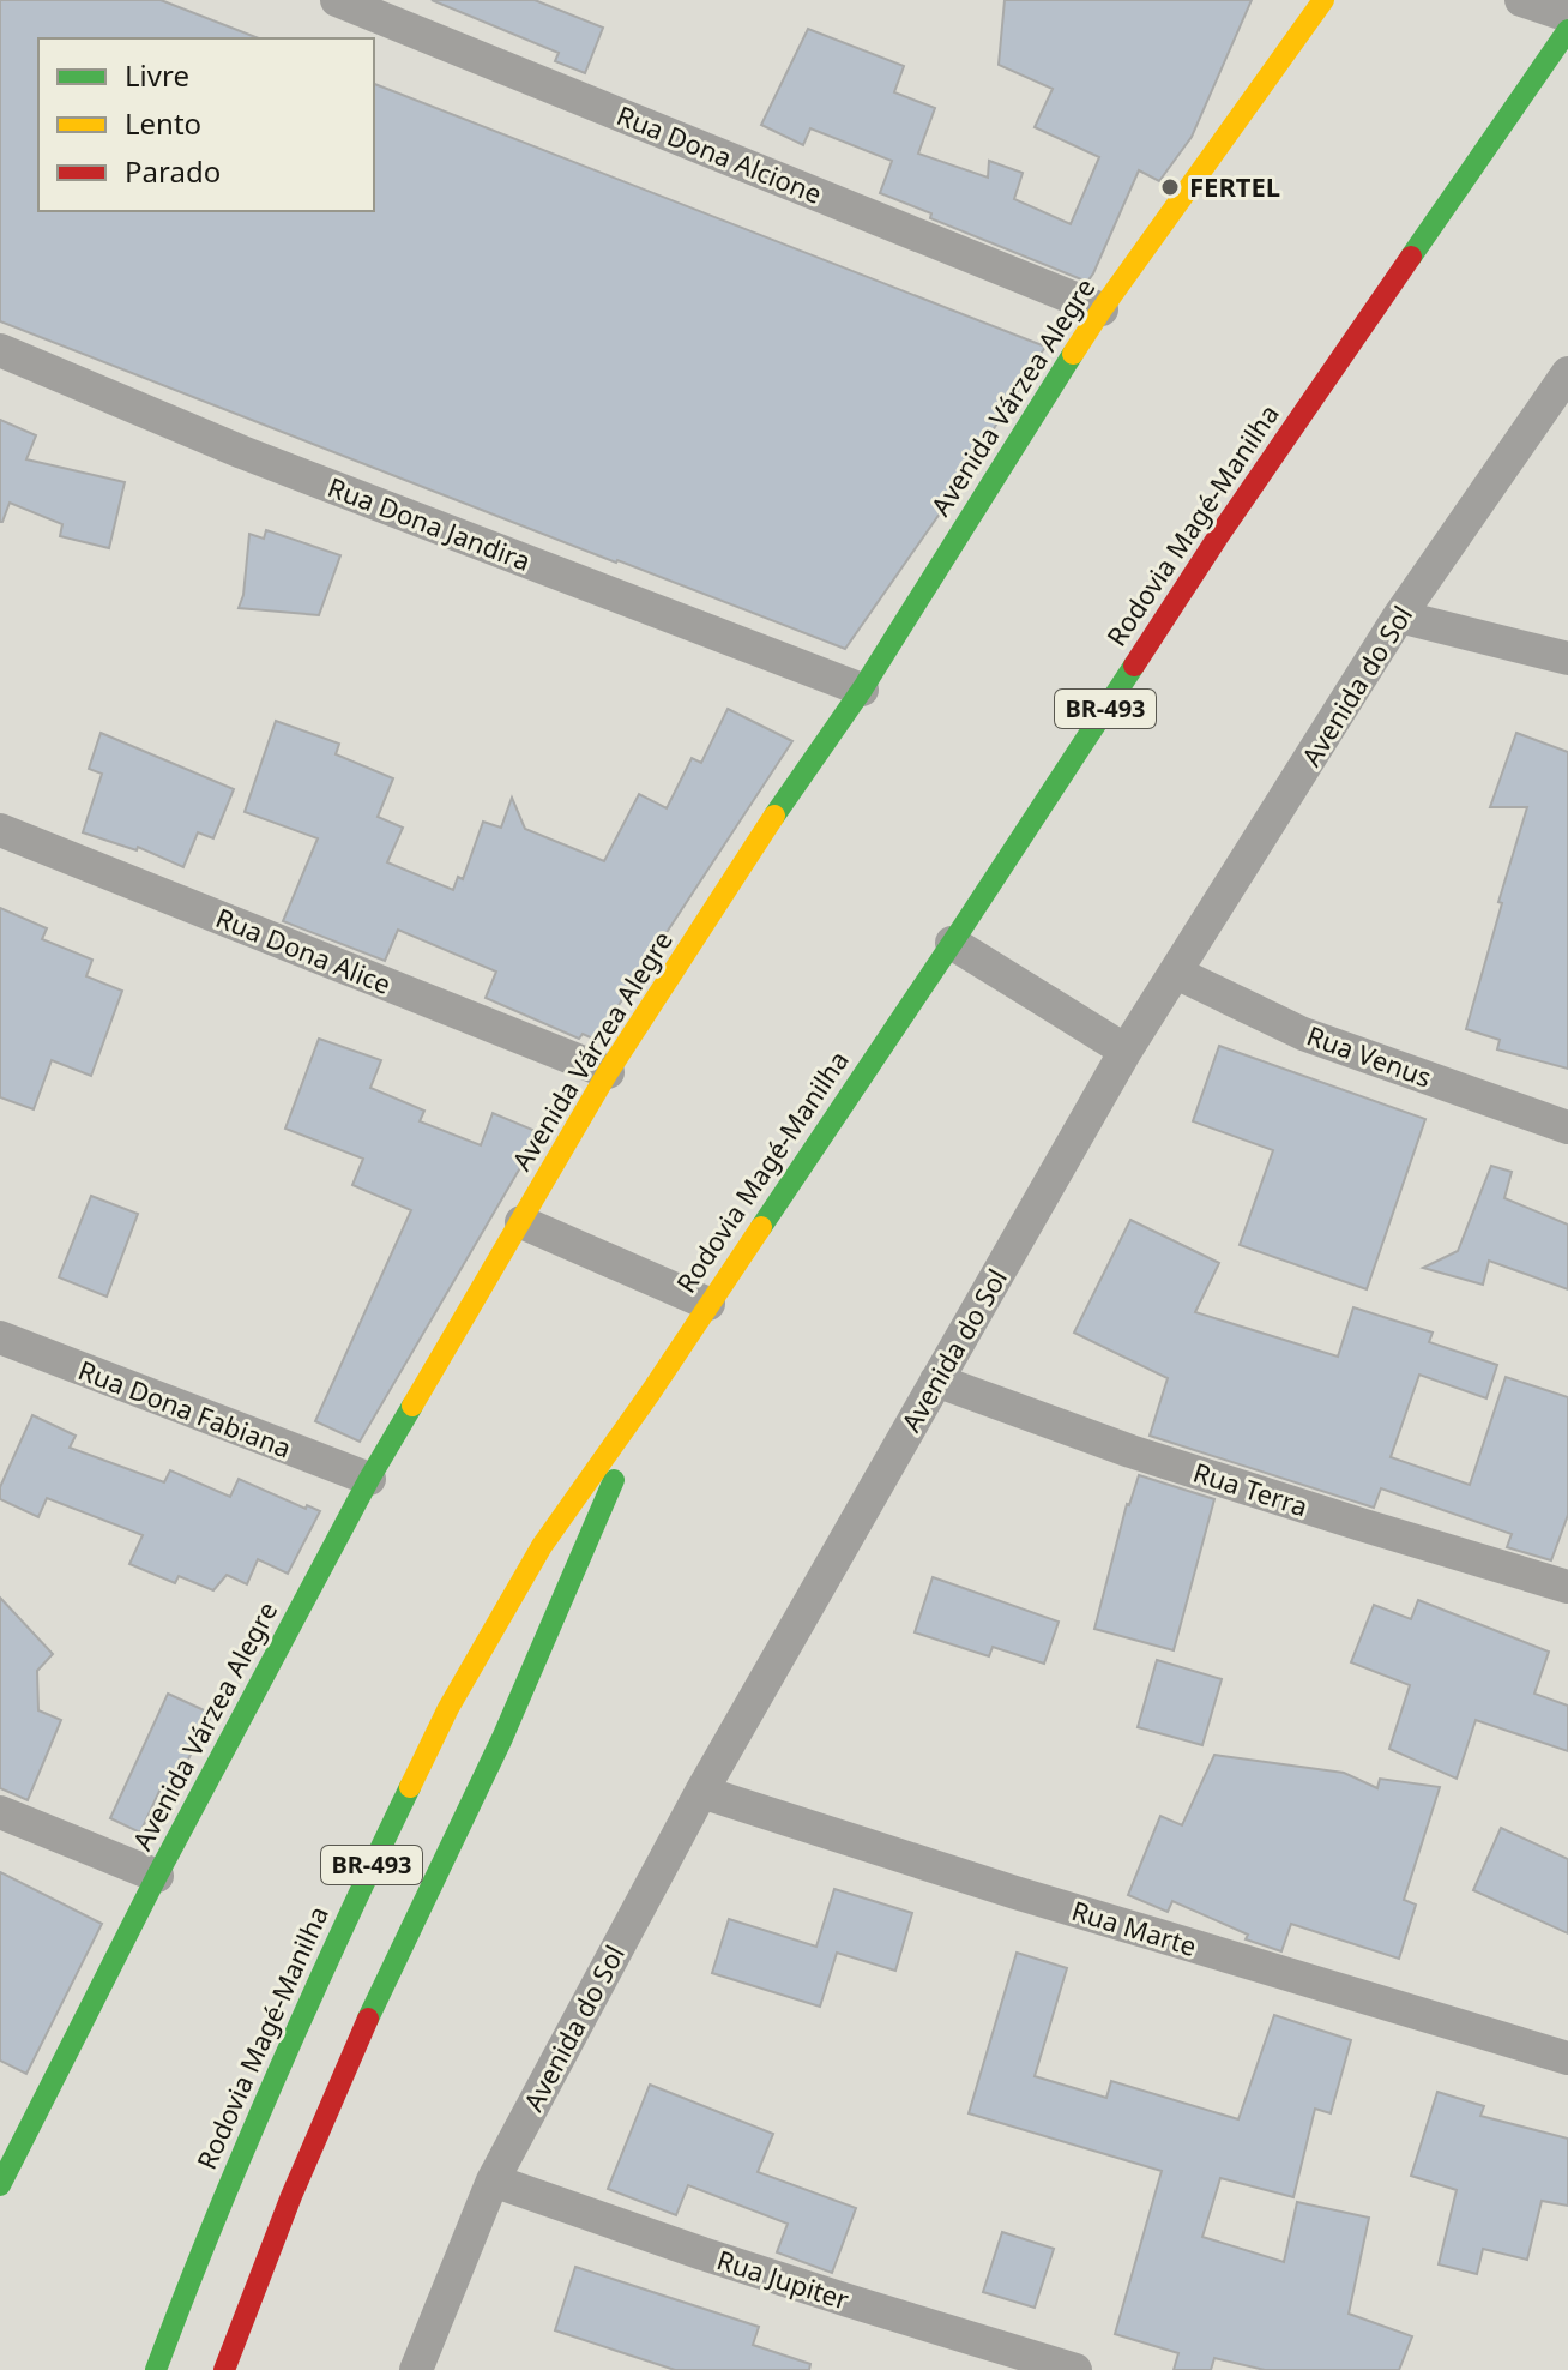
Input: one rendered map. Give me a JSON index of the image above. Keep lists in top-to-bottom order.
{
  "streets": {
    "main road": ["Avenida Várzea Alegre", "Rodovia Magé-Manilha", "BR-493"],
    "street": [
      "Rua Dona Alcione",
      "Rua Dona Jandira",
      "Avenida do Sol",
      "Rua Dona Alice",
      "Rua Venus",
      "Rua Dona Fabiana",
      "Rua Terra",
      "Rua Marte",
      "Rua Jupiter"
    ]
  },
  "crossings": [
    ["Rua Dona Alcione", "Avenida Várzea Alegre"],
    ["Avenida Várzea Alegre", "Rua Dona Jandira"],
    ["Avenida Várzea Alegre", "Rua Dona Alice"],
    ["Avenida Várzea Alegre", "Rua Dona Fabiana"],
    ["Avenida do Sol", "Rua Venus"],
    ["Avenida do Sol", "Rua Terra"],
    ["Avenida do Sol", "Rua Marte"],
    ["Avenida do Sol", "Rua Jupiter"]
  ],
  "places": ["FERTEL"],
  "legend": ["Livre", "Lento", "Parado"]
}
